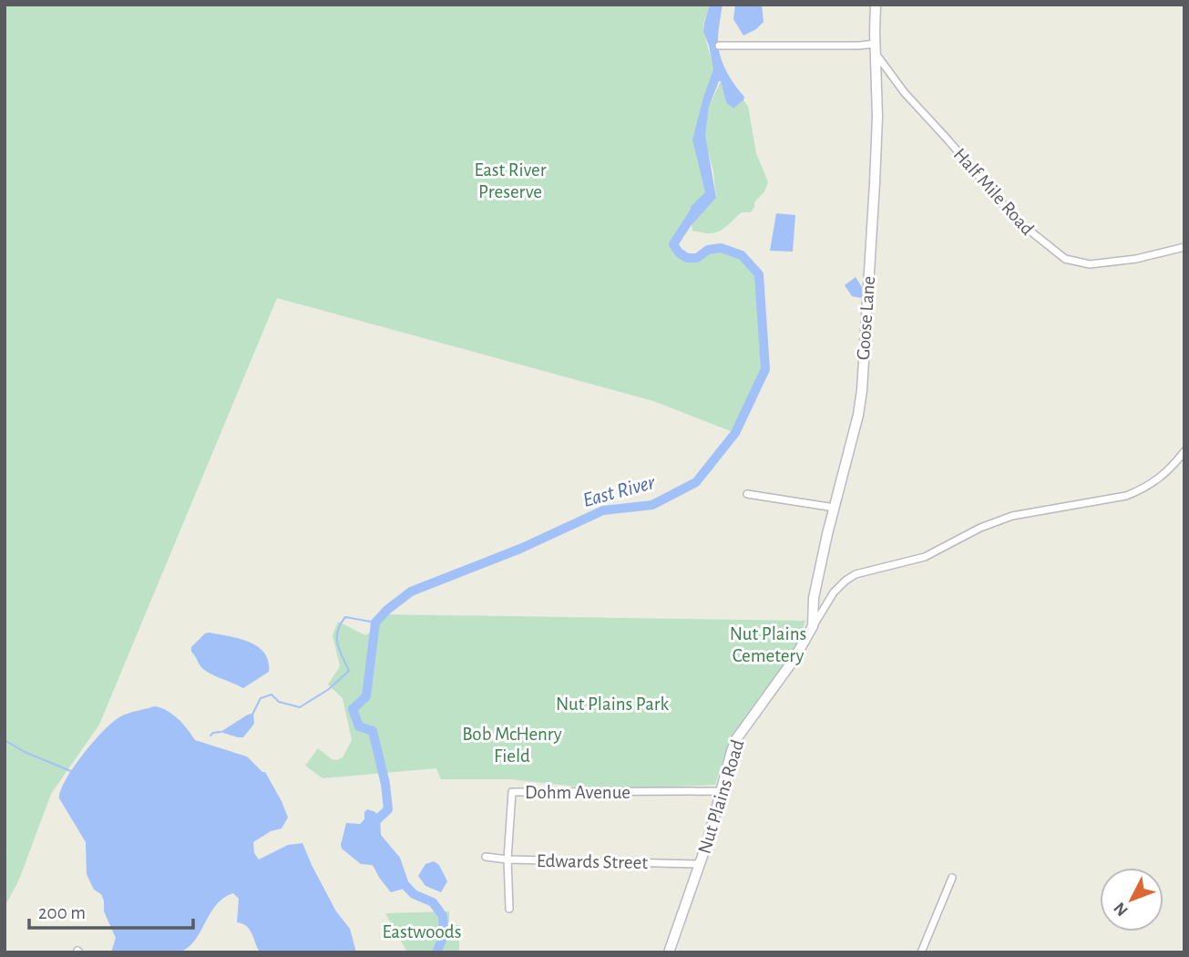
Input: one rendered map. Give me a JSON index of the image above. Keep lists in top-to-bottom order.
{
  "streets": {
    "street": [
      "Half Mile Road",
      "Goose Lane",
      "Dohm Avenue",
      "Nut Plains Road",
      "Edwards Street"
    ]
  },
  "crossings": [
    ["Half Mile Road", "Goose Lane"],
    ["Goose Lane", "Nut Plains Road"],
    ["Dohm Avenue", "Nut Plains Road"],
    ["Dohm Avenue", "Edwards Street"],
    ["Nut Plains Road", "Edwards Street"]
  ],
  "water": ["East River"],
  "parks": [
    "East River Preserve",
    "Nut Plains Cemetery",
    "Nut Plains Park",
    "Bob McHenry Field",
    "Eastwoods"
  ],
  "scale_bar": "200 m",
  "north": "bottom left"
}
